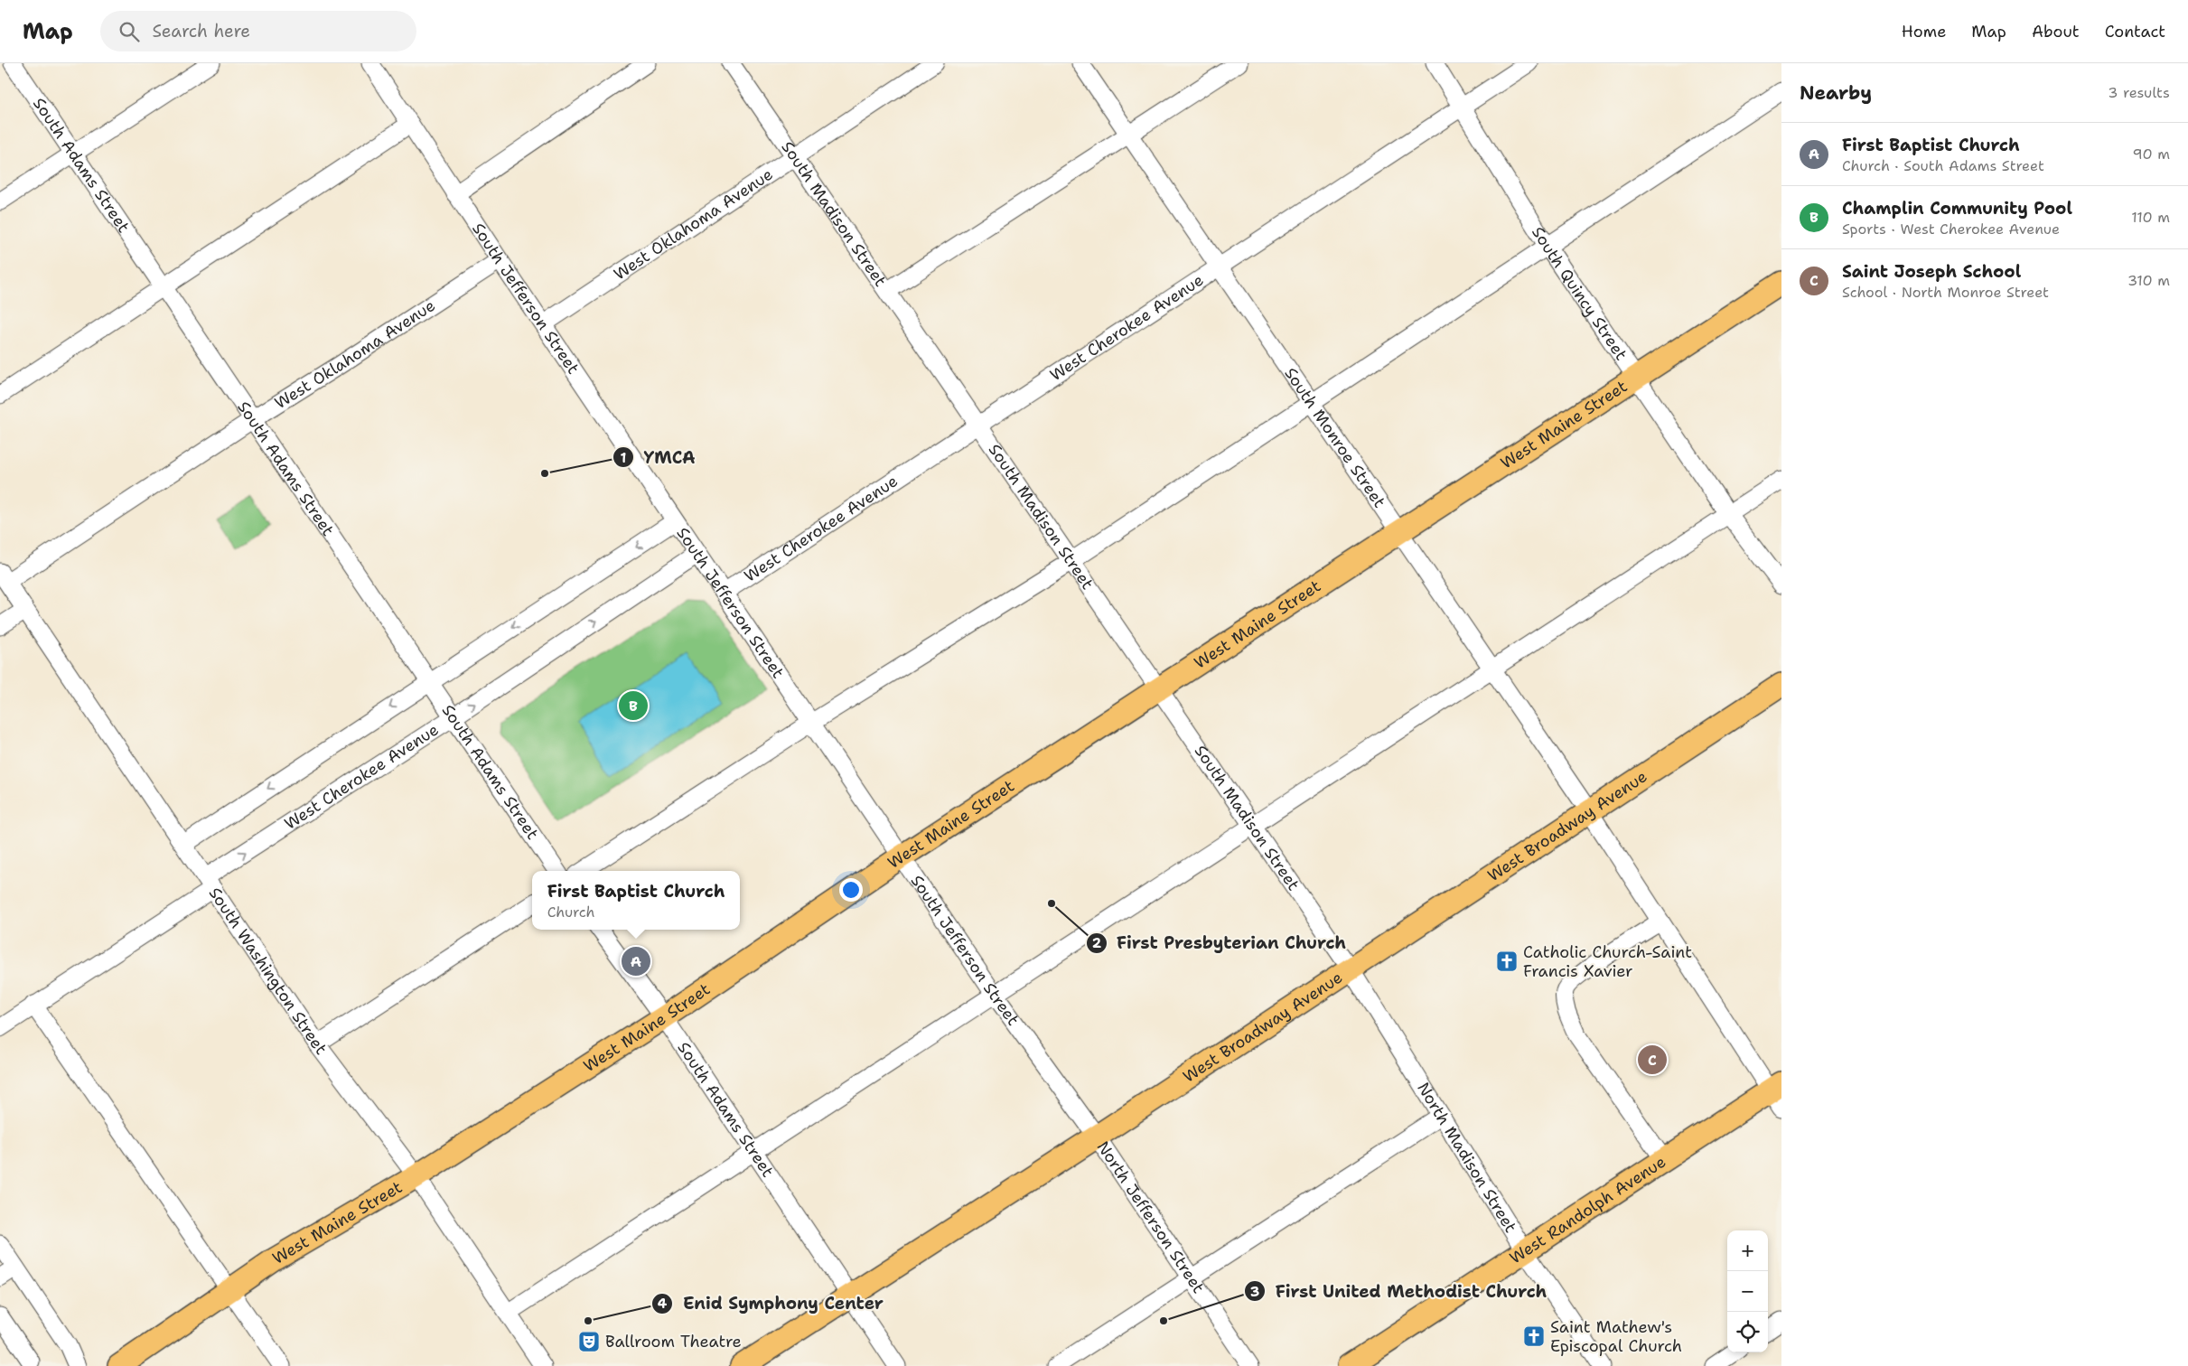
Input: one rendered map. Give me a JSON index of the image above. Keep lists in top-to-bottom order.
{
  "streets": {
    "main road": ["West Maine Street", "West Broadway Avenue", "West Randolph Avenue"],
    "street": [
      "South Adams Street",
      "South Madison Street",
      "West Oklahoma Avenue",
      "South Quincy Street",
      "South Jefferson Street",
      "West Cherokee Avenue",
      "South Monroe Street",
      "South Washington Street",
      "North Madison Street",
      "North Jefferson Street"
    ]
  },
  "crossings": [
    ["South Adams Street", "West Oklahoma Avenue"],
    ["South Adams Street", "West Cherokee Avenue"],
    ["South Adams Street", "West Maine Street"],
    ["South Adams Street", "West Broadway Avenue"],
    ["South Madison Street", "West Oklahoma Avenue"],
    ["South Madison Street", "West Cherokee Avenue"],
    ["South Madison Street", "West Maine Street"],
    ["South Madison Street", "West Broadway Avenue"],
    ["South Madison Street", "North Madison Street"],
    ["West Oklahoma Avenue", "South Jefferson Street"],
    ["West Oklahoma Avenue", "South Washington Street"],
    ["South Quincy Street", "West Cherokee Avenue"],
    ["South Quincy Street", "West Maine Street"],
    ["South Jefferson Street", "West Cherokee Avenue"],
    ["South Jefferson Street", "West Maine Street"],
    ["South Jefferson Street", "West Broadway Avenue"],
    ["South Jefferson Street", "North Jefferson Street"],
    ["West Cherokee Avenue", "South Monroe Street"],
    ["West Cherokee Avenue", "South Washington Street"],
    ["West Maine Street", "South Monroe Street"],
    ["West Maine Street", "South Washington Street"],
    ["South Monroe Street", "West Broadway Avenue"],
    ["South Monroe Street", "West Randolph Avenue"],
    ["West Broadway Avenue", "North Madison Street"],
    ["West Broadway Avenue", "North Jefferson Street"],
    ["North Madison Street", "West Randolph Avenue"]
  ],
  "places": {
    "other": [
      "YMCA",
      "First Presbyterian Church",
      "Enid Symphony Center",
      "First United Methodist Church"
    ],
    "church": ["Catholic Church-Saint Francis Xavier", "Saint Mathew's Episcopal Church"],
    "theatre": ["Ballroom Theatre"]
  },
  "page": {
    "header": "Map",
    "search": "Search here",
    "nav": [
      "Home",
      "Map",
      "About",
      "Contact"
    ],
    "heading": ["Nearby", "3 results"],
    "list": [
      {
        "mark": "A",
        "name": "First Baptist Church",
        "note": "Church · South Adams Street",
        "value": "90 m"
      },
      {
        "mark": "B",
        "name": "Champlin Community Pool",
        "note": "Sports · West Cherokee Avenue",
        "value": "110 m"
      },
      {
        "mark": "C",
        "name": "Saint Joseph School",
        "note": "School · North Monroe Street",
        "value": "310 m"
      }
    ],
    "pins": ["B", "A", "C"],
    "popup": ["First Baptist Church", "Church"],
    "map_buttons": ["+", "−"]
  }
}
